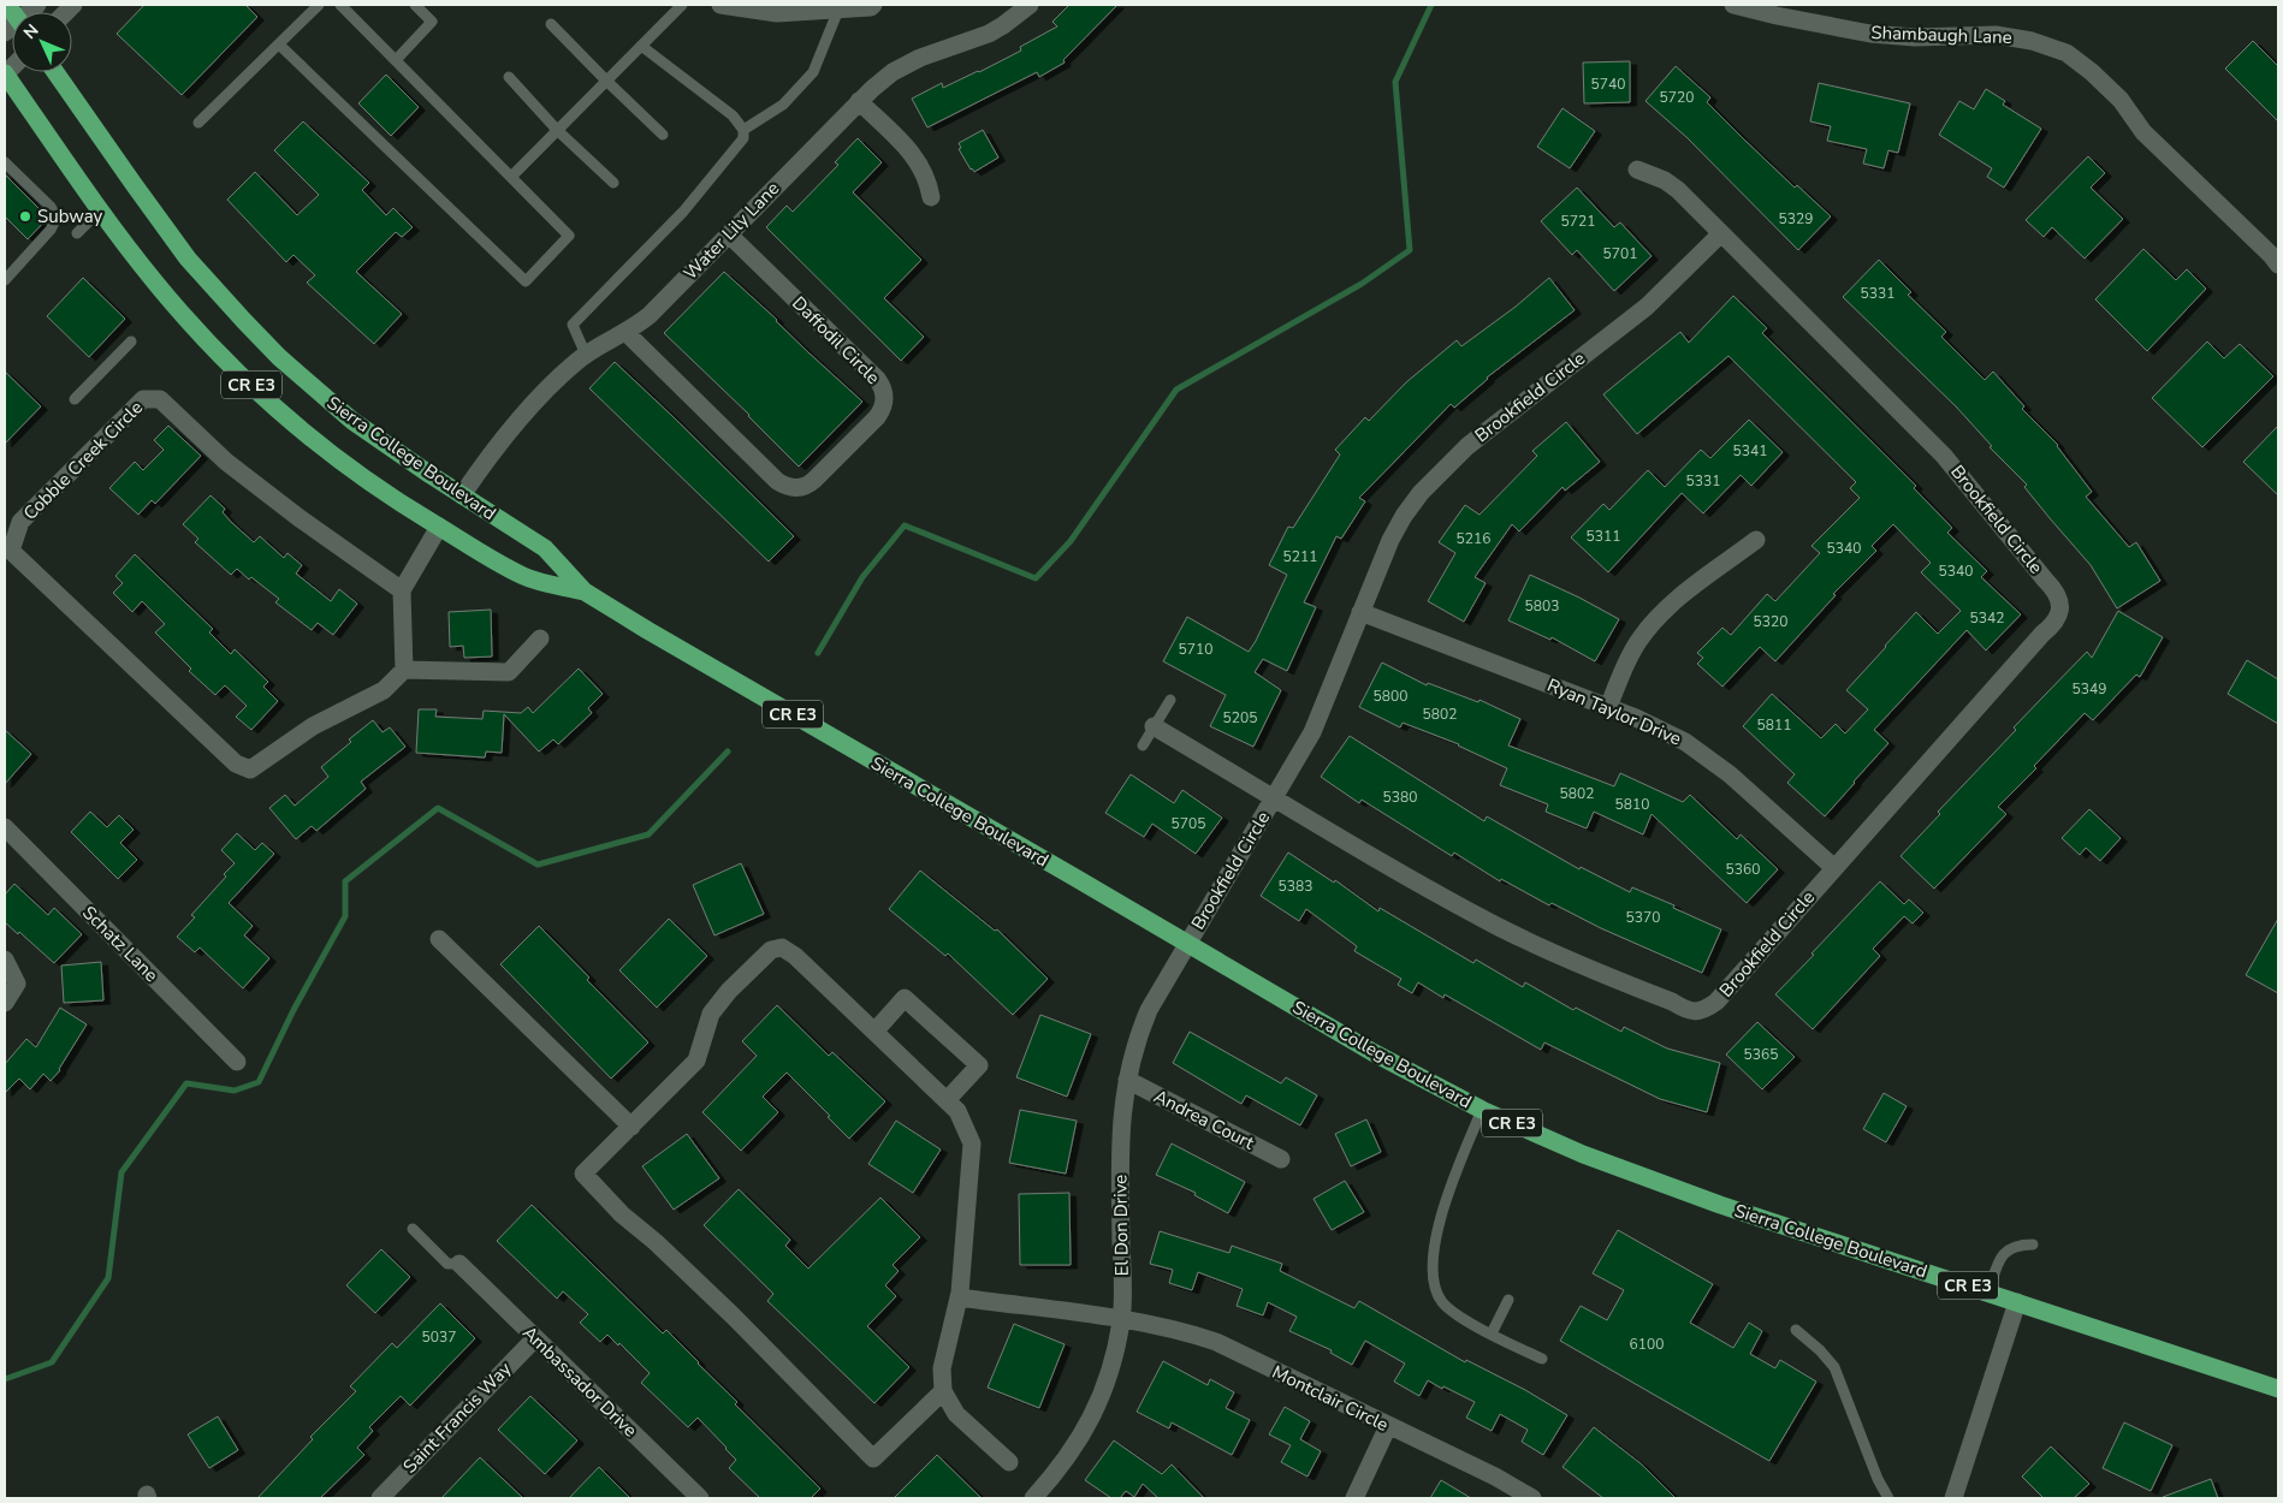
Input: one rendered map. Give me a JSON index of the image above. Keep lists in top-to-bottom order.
{
  "streets": {
    "main road": ["CR E3", "Sierra College Boulevard"],
    "street": [
      "Shambaugh Lane",
      "Water Lily Lane",
      "Daffodil Circle",
      "Brookfield Circle",
      "Cobble Creek Circle",
      "Ryan Taylor Drive",
      "Schatz Lane",
      "Andrea Court",
      "El Don Drive",
      "Ambassador Drive",
      "Montclair Circle",
      "Saint Francis Way"
    ]
  },
  "crossings": [
    ["Water Lily Lane", "Daffodil Circle"],
    ["Water Lily Lane", "Sierra College Boulevard"],
    ["Brookfield Circle", "Sierra College Boulevard"],
    ["Brookfield Circle", "Ryan Taylor Drive"],
    ["Brookfield Circle", "El Don Drive"],
    ["Sierra College Boulevard", "El Don Drive"],
    ["Andrea Court", "El Don Drive"],
    ["El Don Drive", "Montclair Circle"],
    ["Ambassador Drive", "Saint Francis Way"]
  ],
  "places": ["Subway"],
  "house_numbers": [
    "5740",
    "5720",
    "5329",
    "5721",
    "5701",
    "5331",
    "5341",
    "5331",
    "5311",
    "5216",
    "5340",
    "5211",
    "5340",
    "5803",
    "5342",
    "5320",
    "5710",
    "5349",
    "5800",
    "5802",
    "5205",
    "5811",
    "5802",
    "5380",
    "5810",
    "5705",
    "5360",
    "5383",
    "5370",
    "5365",
    "5037",
    "6100"
  ],
  "north": "top left"
}
